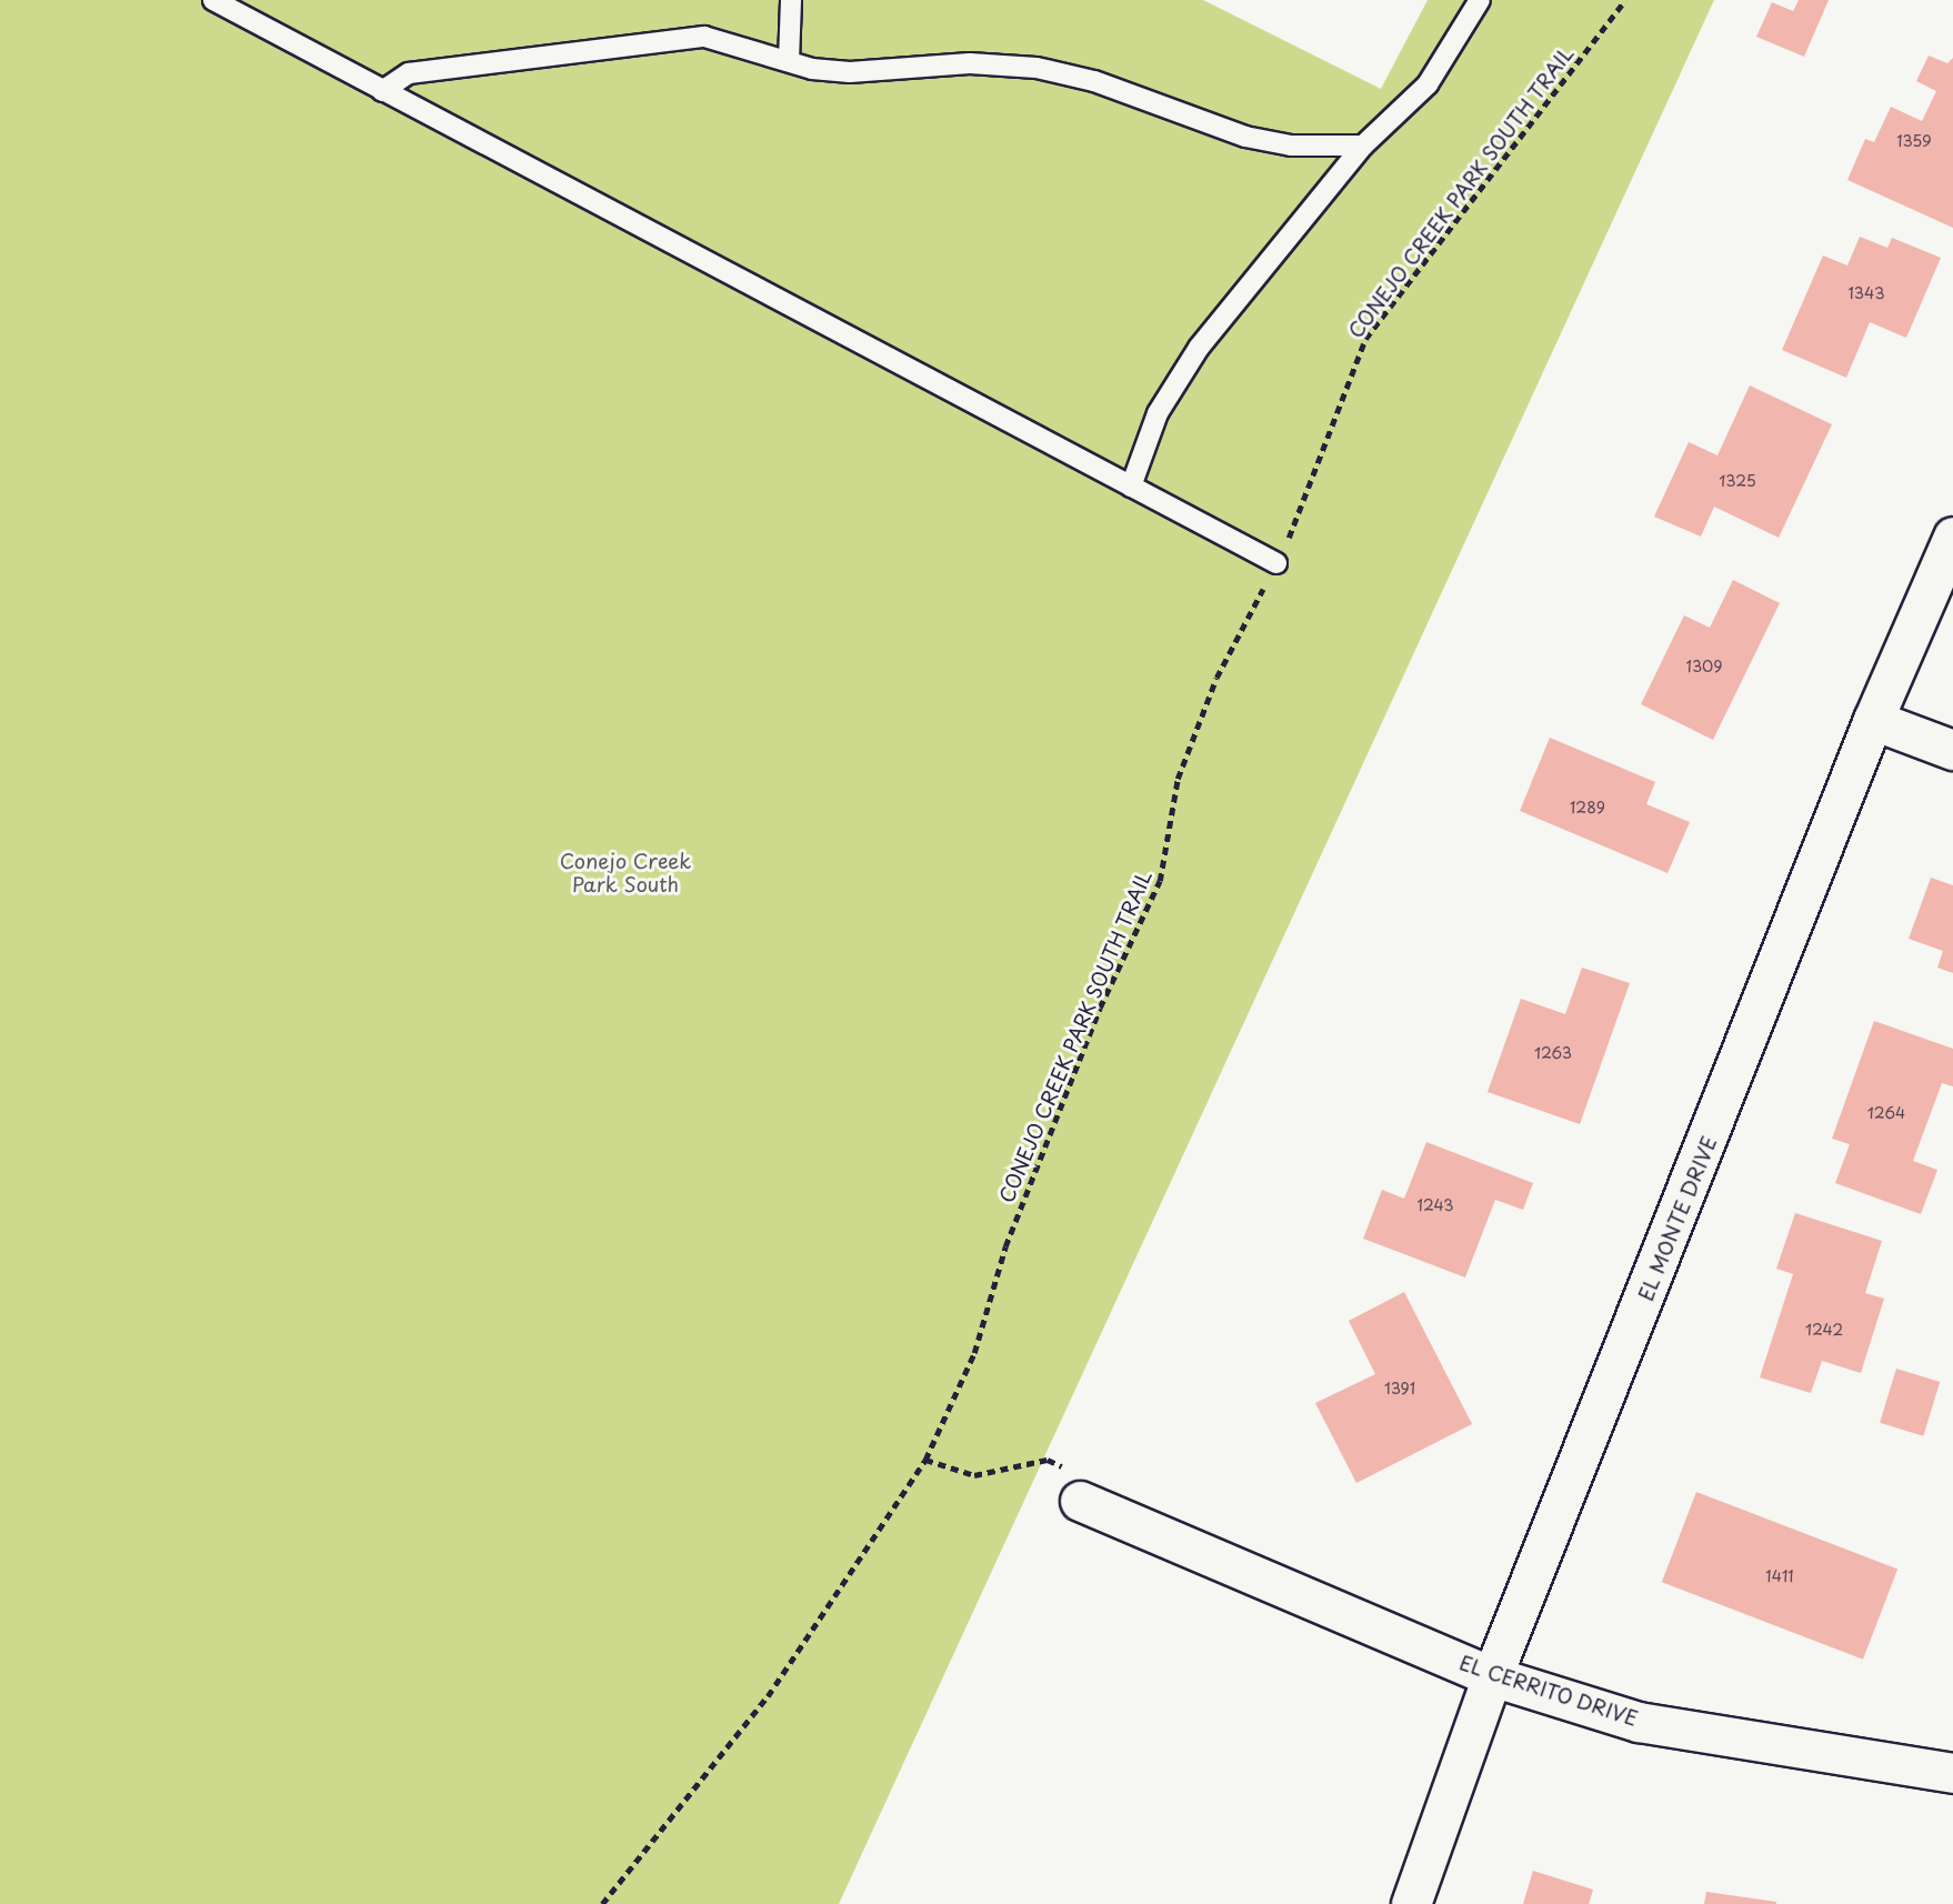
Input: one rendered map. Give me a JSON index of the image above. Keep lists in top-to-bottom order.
{
  "streets": {
    "street": ["EL MONTE DRIVE", "EL CERRITO DRIVE"],
    "path": ["CONEJO CREEK PARK SOUTH TRAIL"]
  },
  "crossings": [
    ["EL MONTE DRIVE", "EL CERRITO DRIVE"]
  ],
  "parks": ["Conejo Creek Park South"],
  "house_numbers": [
    "1359",
    "1343",
    "1325",
    "1309",
    "1289",
    "1263",
    "1264",
    "1243",
    "1242",
    "1391",
    "1411"
  ]
}
